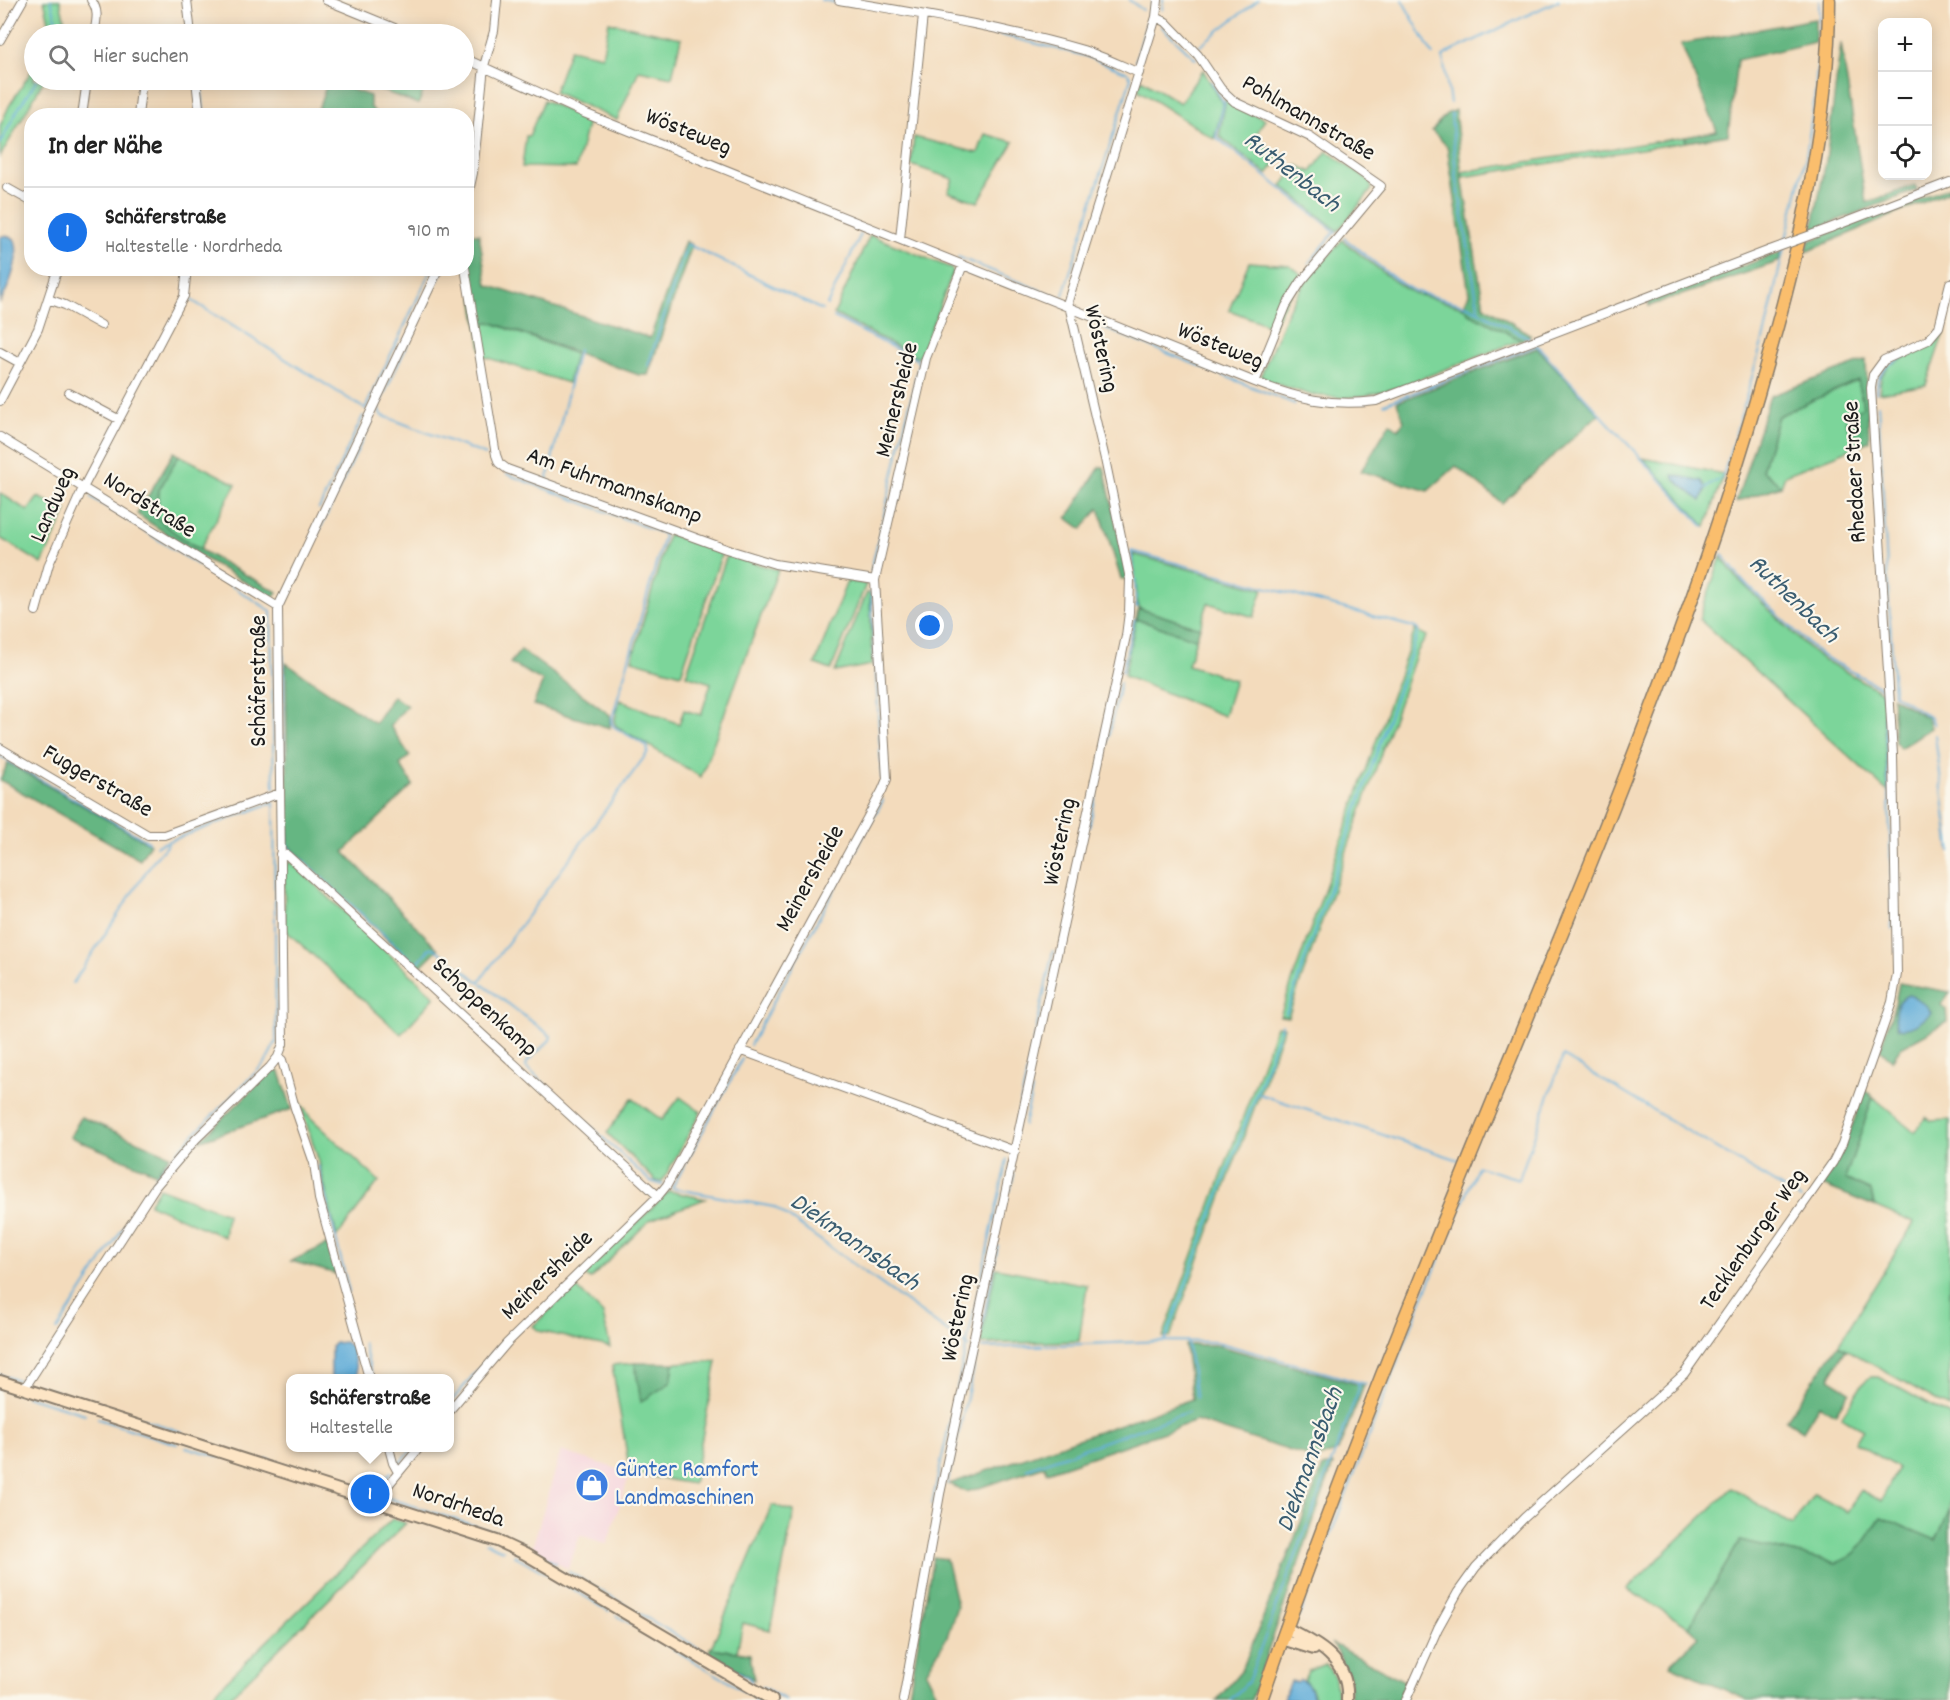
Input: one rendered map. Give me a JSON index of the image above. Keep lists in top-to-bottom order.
{
  "streets": {
    "main road": ["Nordrheda"],
    "street": [
      "Pohlmannstraße",
      "Wösteweg",
      "Wöstering",
      "Meinersheide",
      "Rhedaer Straße",
      "Am Fuhrmannskamp",
      "Landweg",
      "Nordstraße",
      "Schäferstraße",
      "Fuggerstraße",
      "Schoppenkamp",
      "Tecklenburger Weg"
    ]
  },
  "crossings": [
    ["Pohlmannstraße", "Wösteweg"],
    ["Pohlmannstraße", "Wöstering"],
    ["Wösteweg", "Wöstering"],
    ["Wösteweg", "Meinersheide"],
    ["Meinersheide", "Am Fuhrmannskamp"],
    ["Meinersheide", "Schoppenkamp"],
    ["Rhedaer Straße", "Tecklenburger Weg"],
    ["Landweg", "Nordstraße"],
    ["Nordstraße", "Schäferstraße"],
    ["Schäferstraße", "Fuggerstraße"],
    ["Schäferstraße", "Schoppenkamp"]
  ],
  "water": ["Ruthenbach", "Diekmannsbach"],
  "places": {
    "shop": ["Günter Ramfort Landmaschinen"]
  },
  "page": {
    "map_buttons": ["+", "−"],
    "search": "Hier suchen",
    "heading": "In der Nähe",
    "list": [
      {
        "mark": "1",
        "name": "Schäferstraße",
        "note": "Haltestelle · Nordrheda",
        "value": "910 m"
      }
    ],
    "popup": ["Schäferstraße", "Haltestelle"],
    "pins": "1"
  }
}
